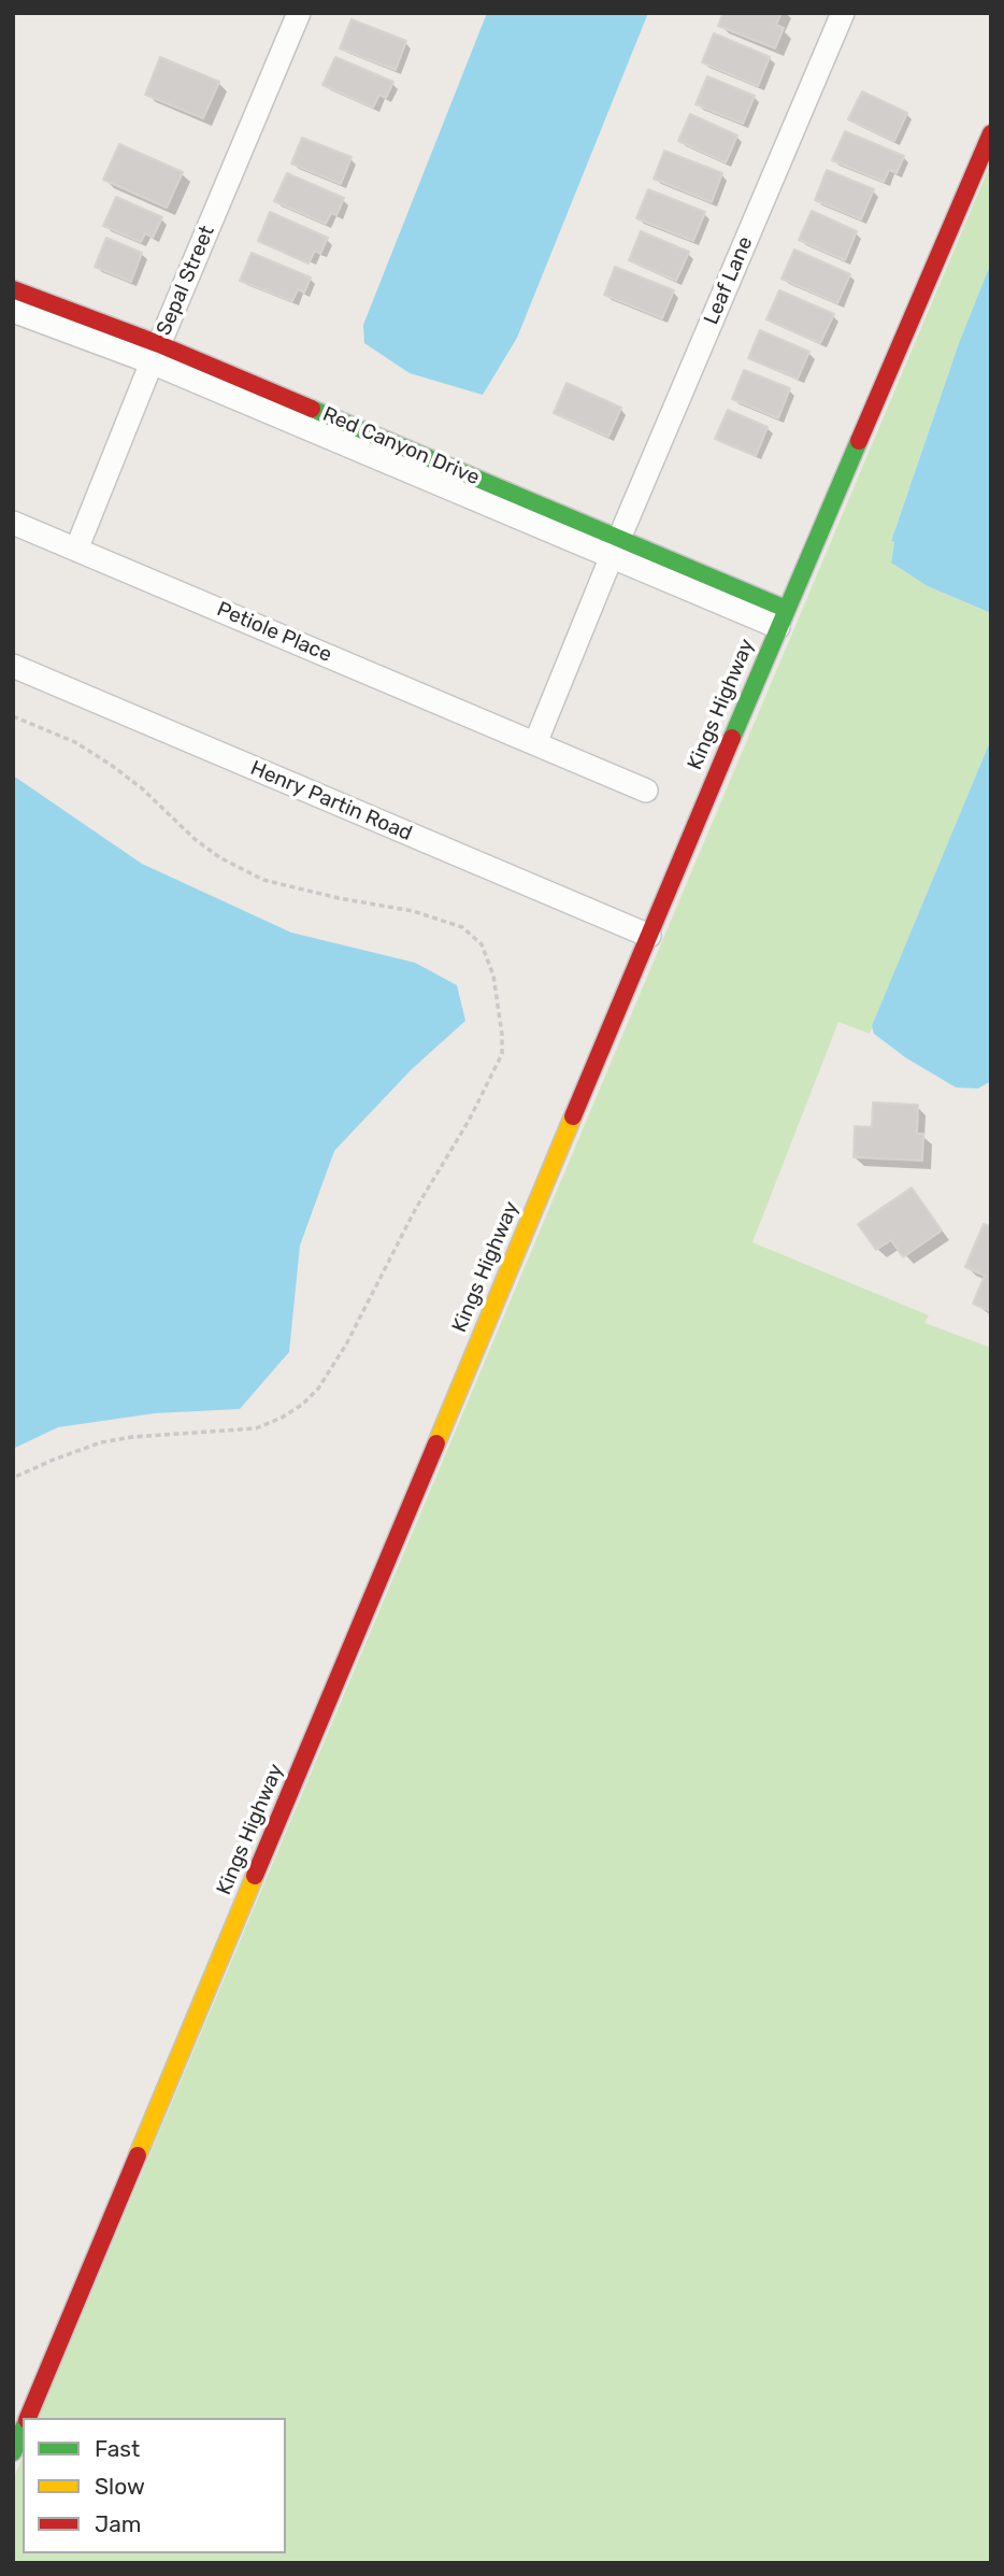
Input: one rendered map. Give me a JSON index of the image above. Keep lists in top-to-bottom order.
{
  "streets": {
    "street": [
      "Sepal Street",
      "Leaf Lane",
      "Red Canyon Drive",
      "Petiole Place",
      "Kings Highway",
      "Henry Partin Road"
    ]
  },
  "crossings": [
    ["Sepal Street", "Red Canyon Drive"],
    ["Sepal Street", "Petiole Place"],
    ["Leaf Lane", "Red Canyon Drive"],
    ["Red Canyon Drive", "Kings Highway"],
    ["Kings Highway", "Henry Partin Road"]
  ],
  "legend": ["Fast", "Slow", "Jam"]
}
